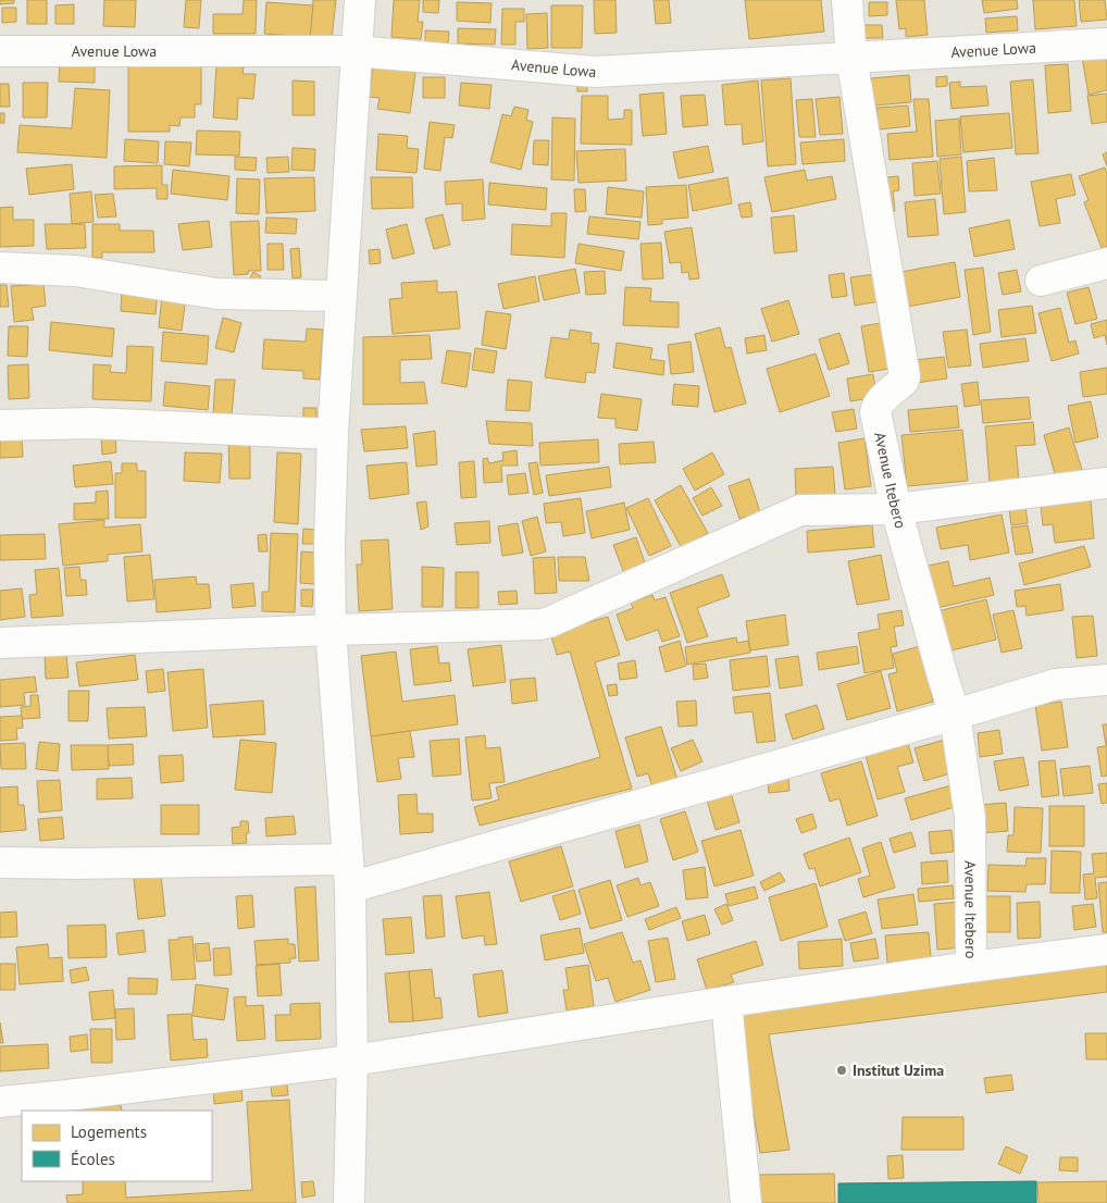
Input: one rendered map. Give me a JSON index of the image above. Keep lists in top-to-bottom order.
{
  "streets": {
    "street": ["Avenue Lowa", "Avenue Itebero"]
  },
  "crossings": [
    ["Avenue Lowa", "Avenue Itebero"]
  ],
  "places": ["Institut Uzima"],
  "legend": ["Logements", "Écoles"]
}
